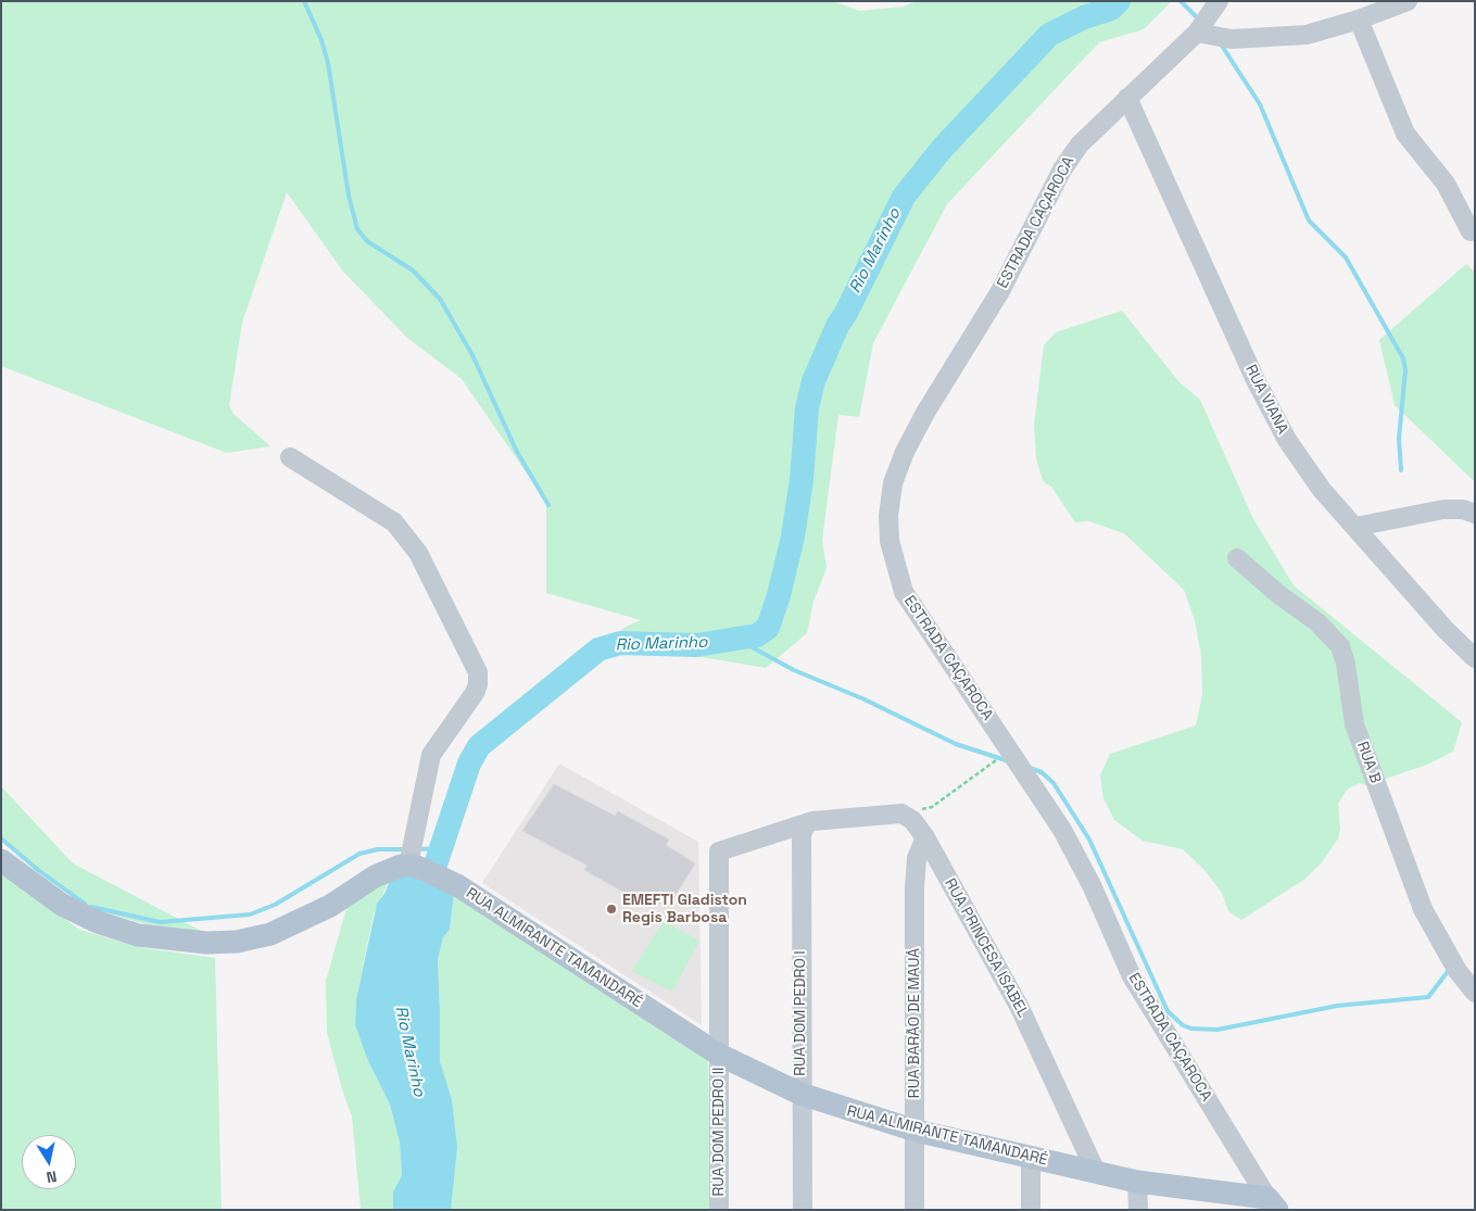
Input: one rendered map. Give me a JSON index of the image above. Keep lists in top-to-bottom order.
{
  "streets": {
    "main road": ["RUA ALMIRANTE TAMANDARÉ"],
    "street": [
      "ESTRADA CAÇAROCA",
      "RUA VIANA",
      "RUA B",
      "RUA PRINCESA ISABEL",
      "RUA DOM PEDRO I",
      "RUA BARÃO DE MAUÁ",
      "RUA DOM PEDRO II"
    ]
  },
  "crossings": [
    ["ESTRADA CAÇAROCA", "RUA VIANA"],
    ["ESTRADA CAÇAROCA", "RUA ALMIRANTE TAMANDARÉ"],
    ["RUA ALMIRANTE TAMANDARÉ", "RUA PRINCESA ISABEL"],
    ["RUA ALMIRANTE TAMANDARÉ", "RUA DOM PEDRO I"],
    ["RUA ALMIRANTE TAMANDARÉ", "RUA BARÃO DE MAUÁ"],
    ["RUA ALMIRANTE TAMANDARÉ", "RUA DOM PEDRO II"],
    ["RUA PRINCESA ISABEL", "RUA BARÃO DE MAUÁ"],
    ["RUA DOM PEDRO I", "RUA DOM PEDRO II"]
  ],
  "water": ["Rio Marinho"],
  "places": ["EMEFTI Gladiston Regis Barbosa"],
  "north": "bottom"
}
